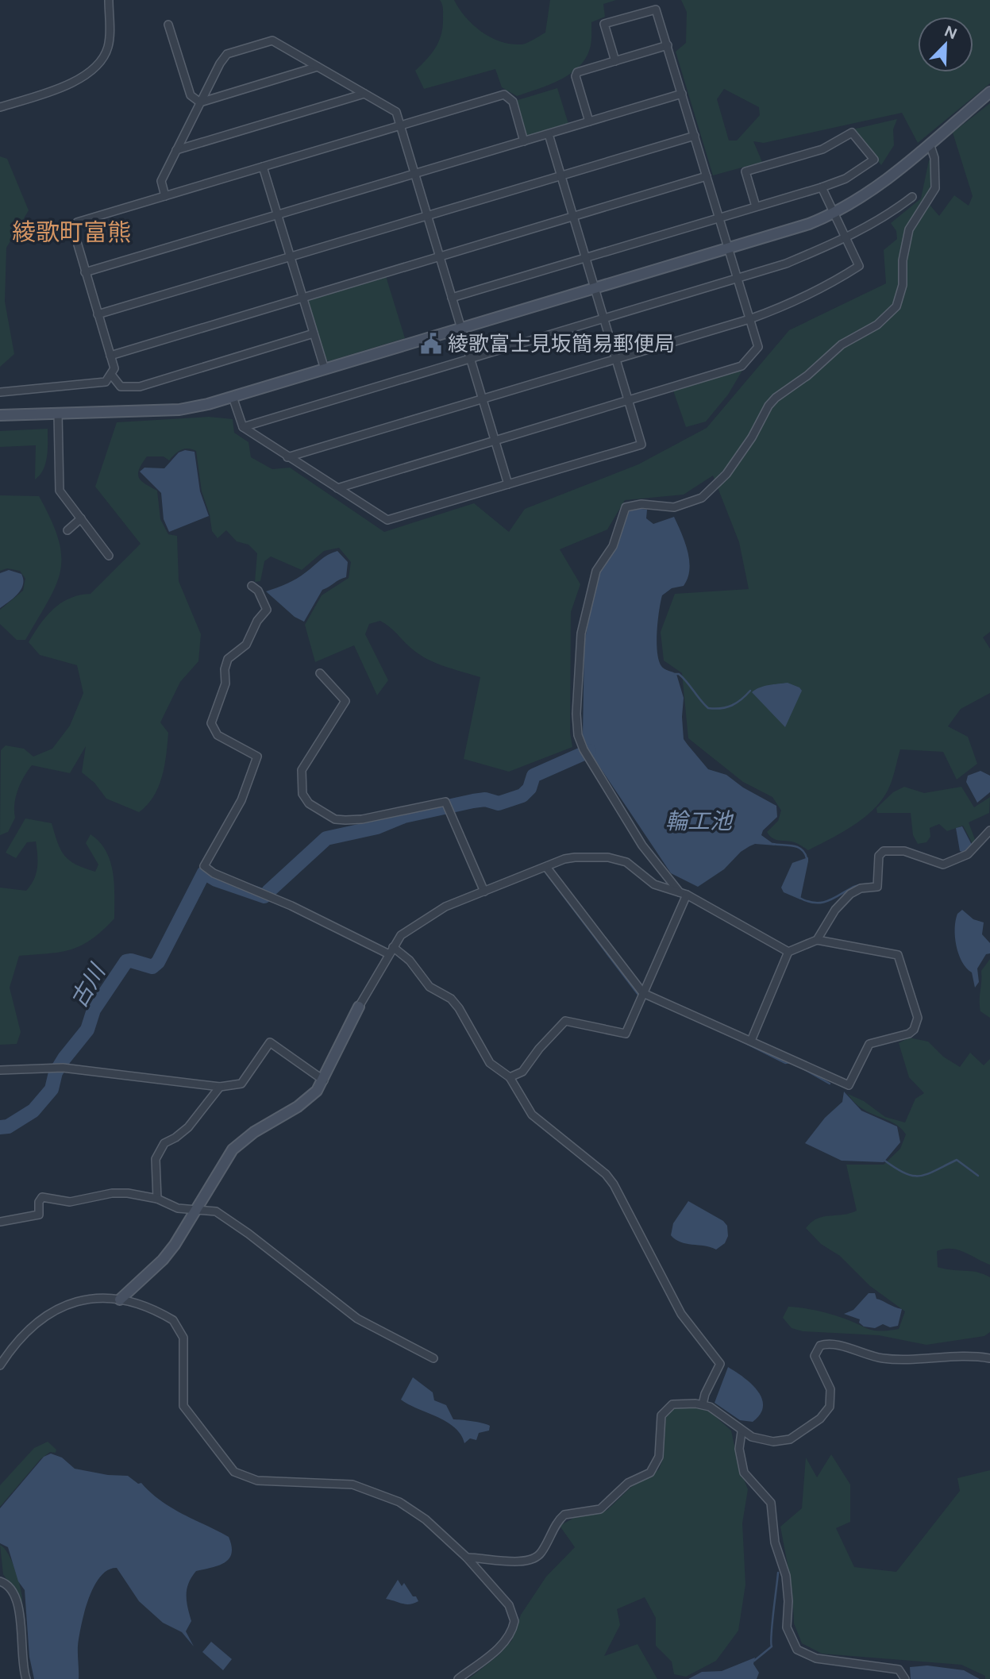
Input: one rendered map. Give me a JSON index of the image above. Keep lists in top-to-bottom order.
{
  "districts": ["綾歌町富熊"],
  "water": ["輪工池", "古川"],
  "places": {
    "public building": ["綾歌富士見坂簡易郵便局"]
  },
  "north": "top right"
}
